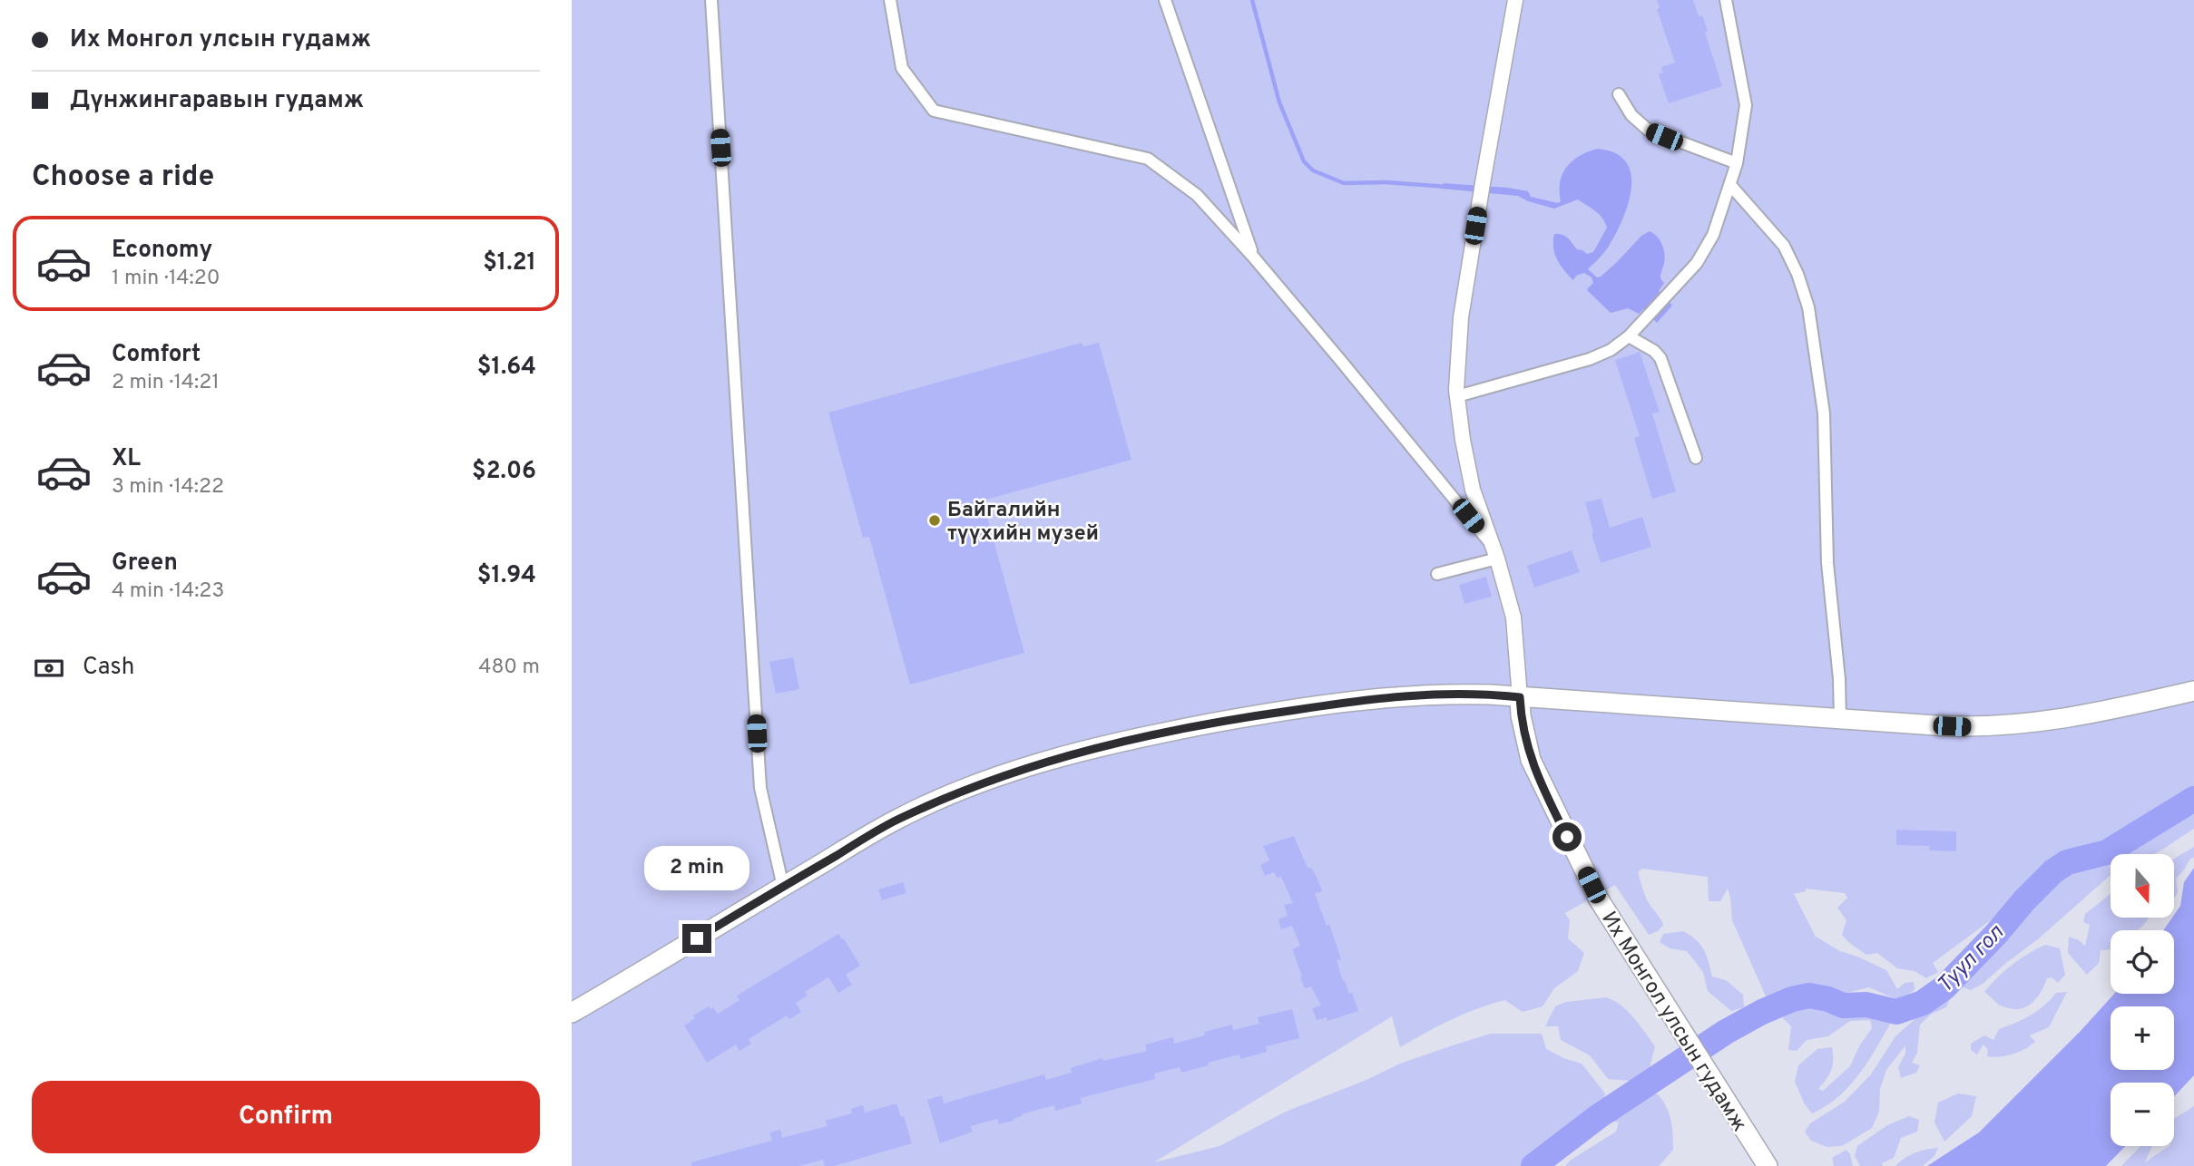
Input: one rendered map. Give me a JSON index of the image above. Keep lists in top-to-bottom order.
{
  "streets": {
    "main road": ["Их Монгол улсын гудамж"]
  },
  "water": ["Туул гол"],
  "places": ["Байгалийн түүхийн музей"],
  "north": "bottom",
  "page": {
    "banner": ["Их Монгол улсын гудамж", "Дүнжингаравын гудамж"],
    "heading": "Choose a ride",
    "list": [
      {
        "name": "Economy",
        "note": "1 min · 14:20",
        "value": "$1.21"
      },
      {
        "name": "Comfort",
        "note": "2 min · 14:21",
        "value": "$1.64"
      },
      {
        "name": "XL",
        "note": "3 min · 14:22",
        "value": "$2.06"
      },
      {
        "name": "Green",
        "note": "4 min · 14:23",
        "value": "$1.94"
      }
    ],
    "pay": ["Cash", "480 m"],
    "bubble": "2 min",
    "map_buttons": ["+", "−"],
    "buttons": "Confirm"
  }
}
